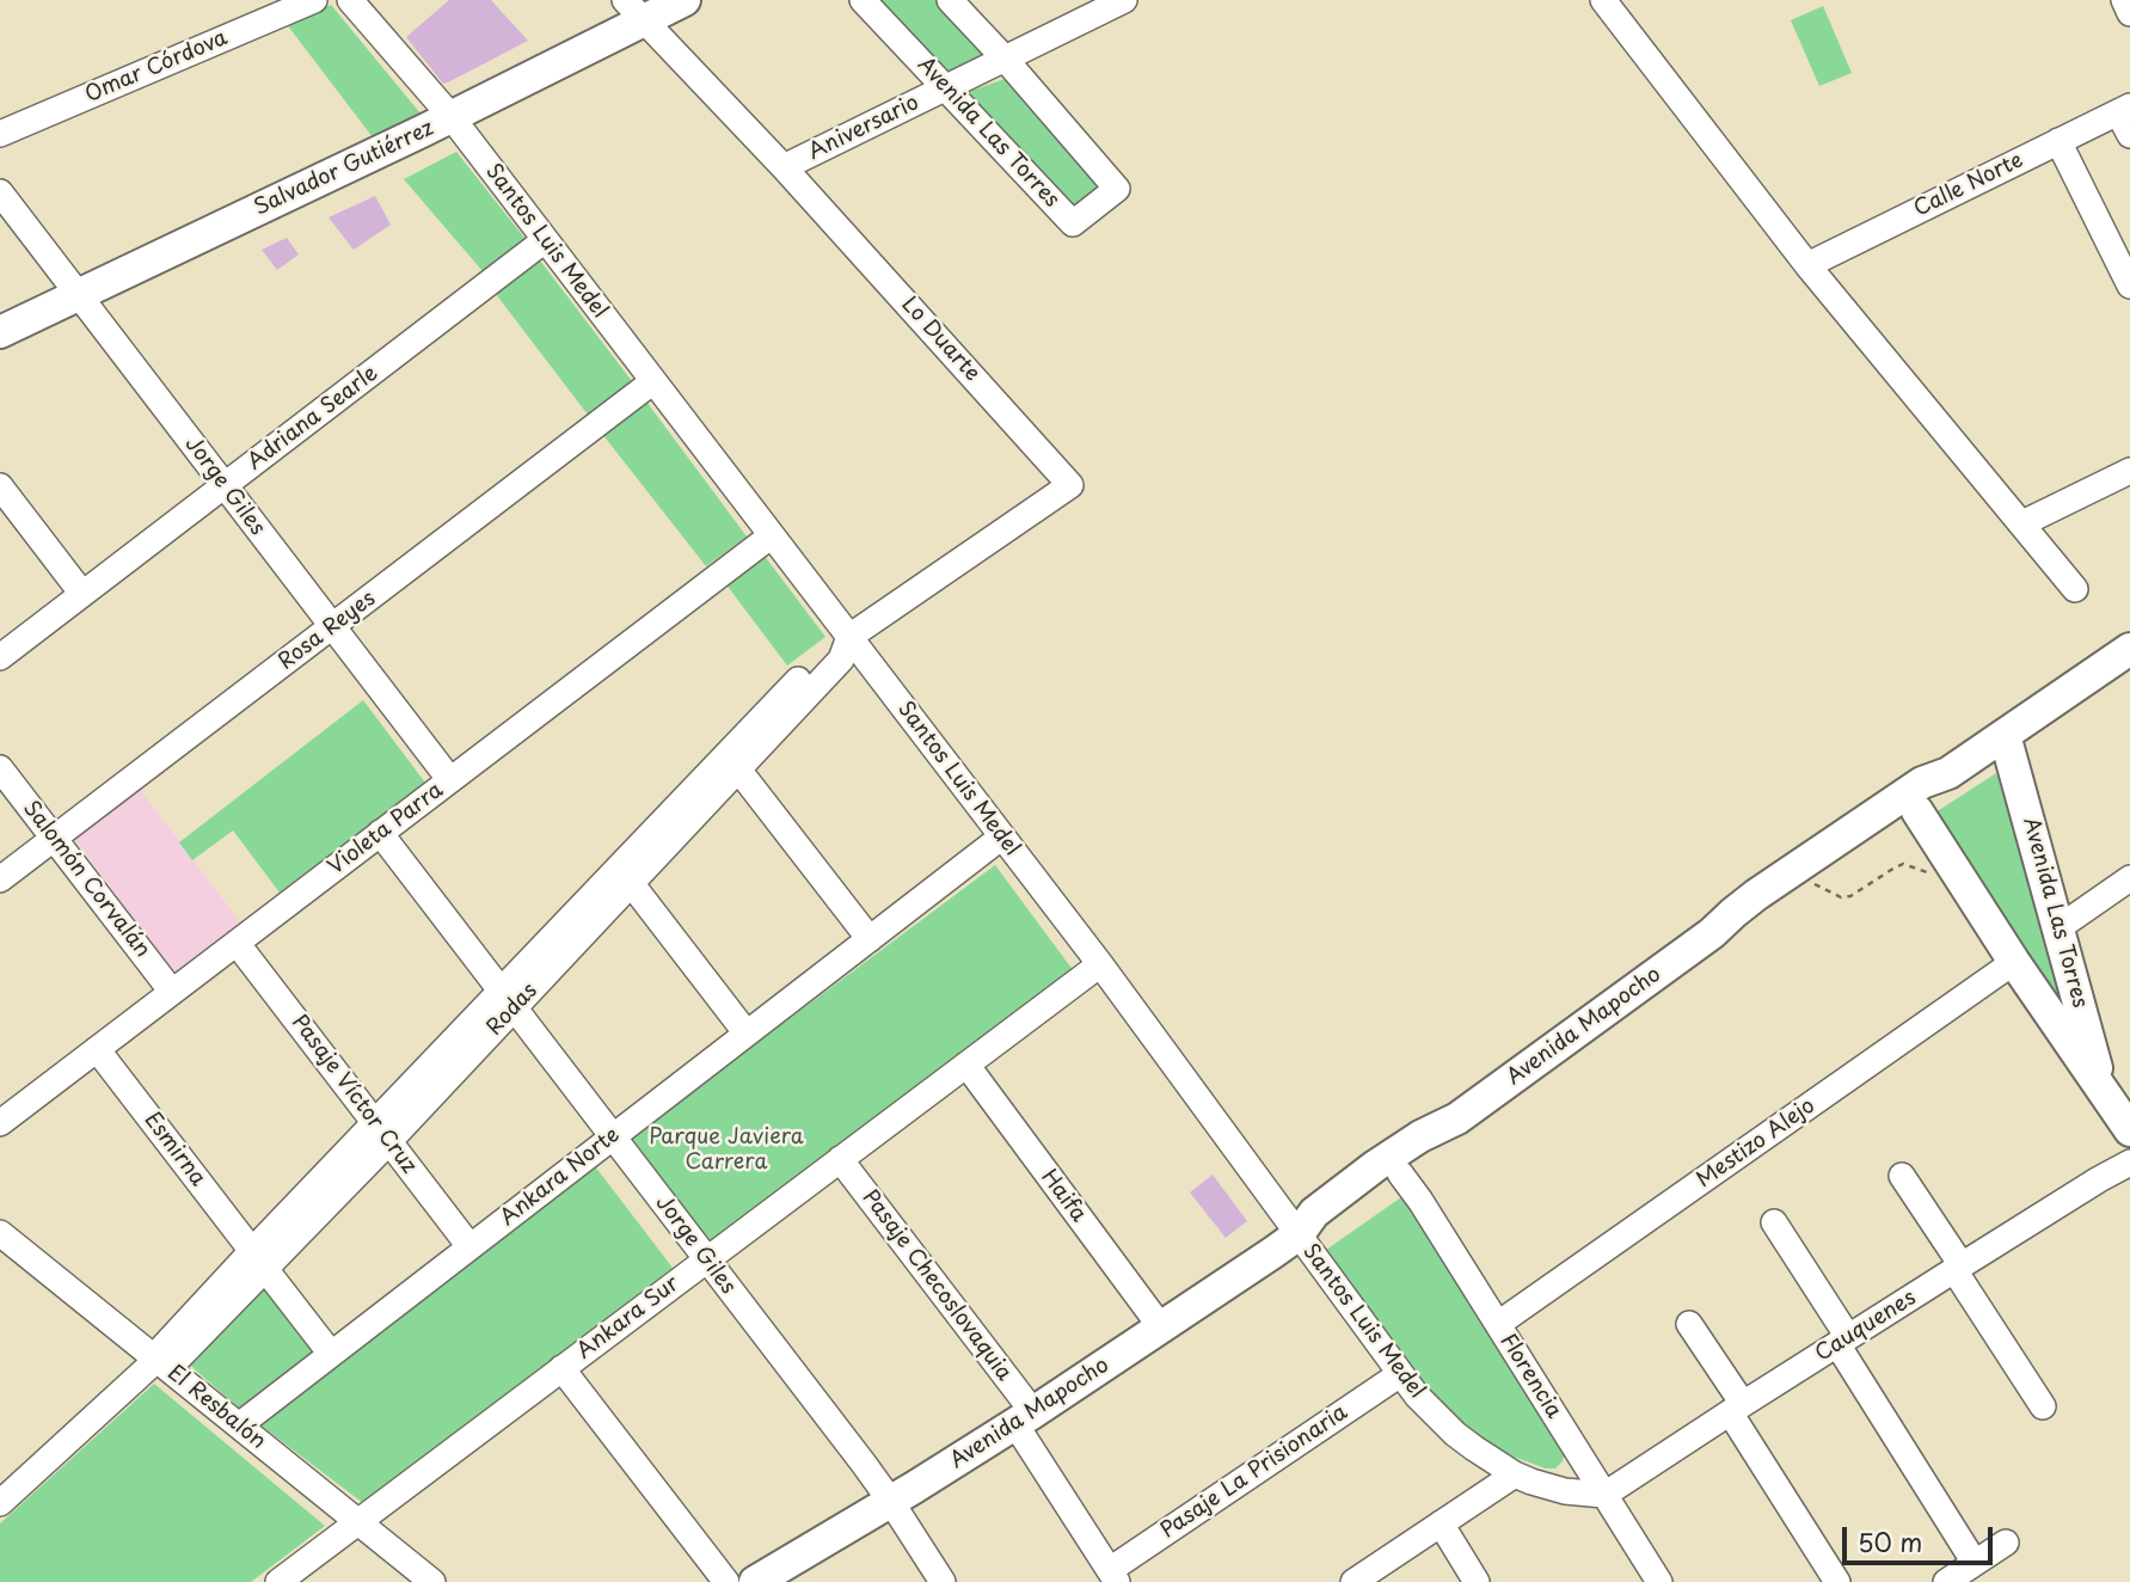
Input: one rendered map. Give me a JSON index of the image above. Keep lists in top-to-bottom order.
{
  "streets": {
    "main road": ["Avenida Las Torres", "Salvador Gutiérrez", "Avenida Mapocho"],
    "street": [
      "Omar Córdova",
      "Aniversario",
      "Calle Norte",
      "Santos Luis Medel",
      "Lo Duarte",
      "Adriana Searle",
      "Jorge Giles",
      "Rosa Reyes",
      "Violeta Parra",
      "Salomón Corvalán",
      "Rodas",
      "Pasaje Víctor Cruz",
      "Mestizo Alejo",
      "Esmirna",
      "Ankara Norte",
      "Haifa",
      "Pasaje Checoslovaquia",
      "Ankara Sur",
      "Cauquenes",
      "Florencia",
      "El Resbalón",
      "Pasaje La Prisionaria"
    ]
  },
  "crossings": [
    ["Aniversario", "Avenida Las Torres"],
    ["Aniversario", "Lo Duarte"],
    ["Avenida Las Torres", "Avenida Mapocho"],
    ["Avenida Las Torres", "Mestizo Alejo"],
    ["Salvador Gutiérrez", "Santos Luis Medel"],
    ["Salvador Gutiérrez", "Lo Duarte"],
    ["Salvador Gutiérrez", "Jorge Giles"],
    ["Santos Luis Medel", "Lo Duarte"],
    ["Santos Luis Medel", "Adriana Searle"],
    ["Santos Luis Medel", "Rosa Reyes"],
    ["Santos Luis Medel", "Violeta Parra"],
    ["Santos Luis Medel", "Rodas"],
    ["Santos Luis Medel", "Avenida Mapocho"],
    ["Santos Luis Medel", "Ankara Norte"],
    ["Santos Luis Medel", "Ankara Sur"],
    ["Santos Luis Medel", "Cauquenes"],
    ["Santos Luis Medel", "Florencia"],
    ["Santos Luis Medel", "Pasaje La Prisionaria"],
    ["Lo Duarte", "Rodas"],
    ["Adriana Searle", "Jorge Giles"],
    ["Jorge Giles", "Rosa Reyes"],
    ["Jorge Giles", "Violeta Parra"],
    ["Jorge Giles", "Rodas"],
    ["Jorge Giles", "Avenida Mapocho"],
    ["Jorge Giles", "Ankara Norte"],
    ["Jorge Giles", "Ankara Sur"],
    ["Rosa Reyes", "Salomón Corvalán"],
    ["Violeta Parra", "Salomón Corvalán"],
    ["Violeta Parra", "Pasaje Víctor Cruz"],
    ["Violeta Parra", "Esmirna"],
    ["Rodas", "Pasaje Víctor Cruz"],
    ["Rodas", "Esmirna"],
    ["Rodas", "El Resbalón"],
    ["Avenida Mapocho", "Haifa"],
    ["Avenida Mapocho", "Pasaje Checoslovaquia"],
    ["Avenida Mapocho", "Florencia"],
    ["Pasaje Víctor Cruz", "Ankara Norte"],
    ["Mestizo Alejo", "Florencia"],
    ["Esmirna", "Ankara Norte"],
    ["Ankara Norte", "El Resbalón"],
    ["Haifa", "Ankara Sur"],
    ["Pasaje Checoslovaquia", "Ankara Sur"],
    ["Pasaje Checoslovaquia", "Pasaje La Prisionaria"],
    ["Ankara Sur", "El Resbalón"],
    ["Cauquenes", "Florencia"]
  ],
  "parks": ["Parque Javiera Carrera"],
  "scale_bar": "50 m"
}
